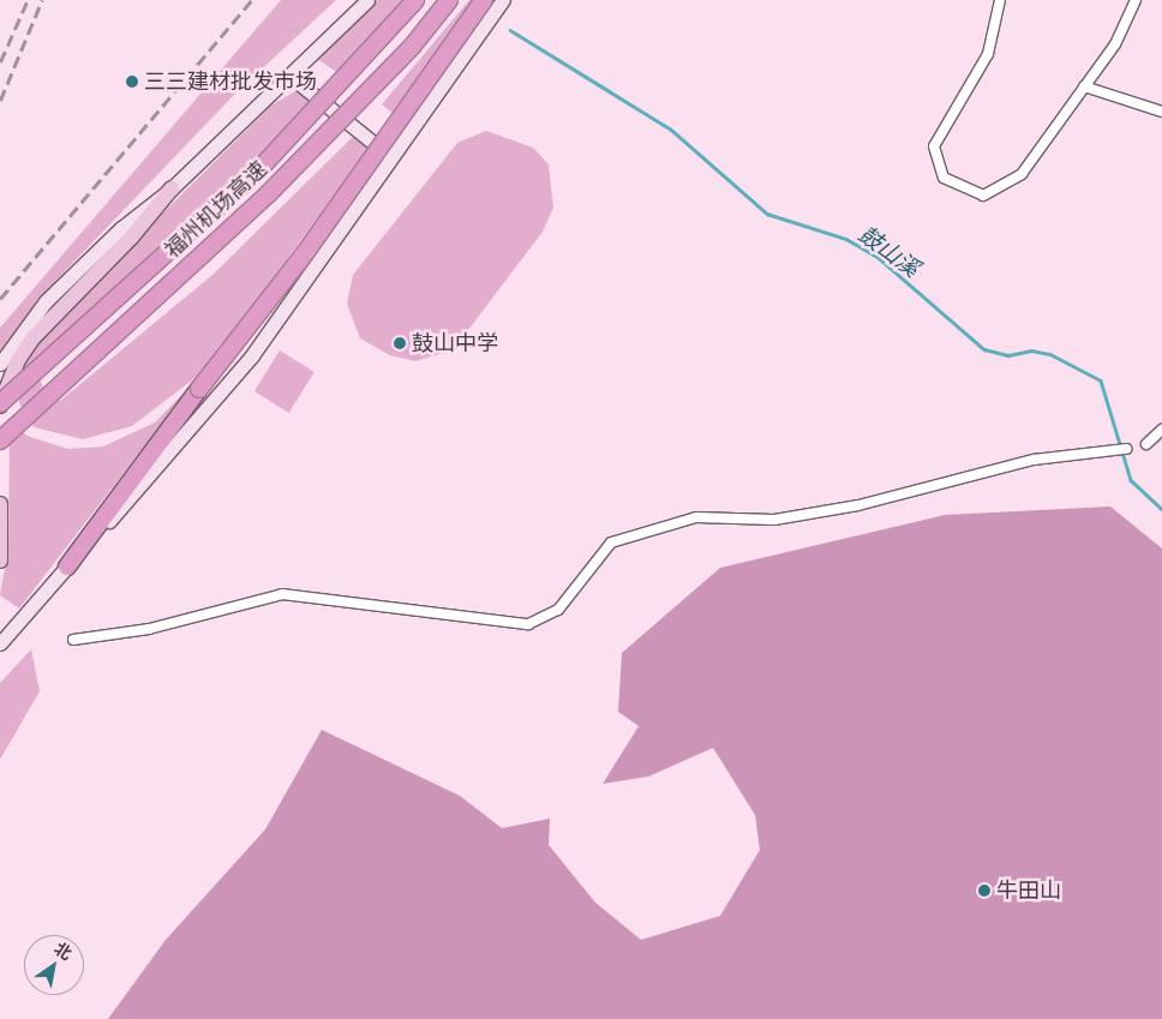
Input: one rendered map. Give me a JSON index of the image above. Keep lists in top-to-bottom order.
{
  "streets": {
    "highway": ["福州机场高速"]
  },
  "water": ["鼓山溪"],
  "places": ["三三建材批发市场", "鼓山中学", "牛田山"],
  "north": "top right"
}
